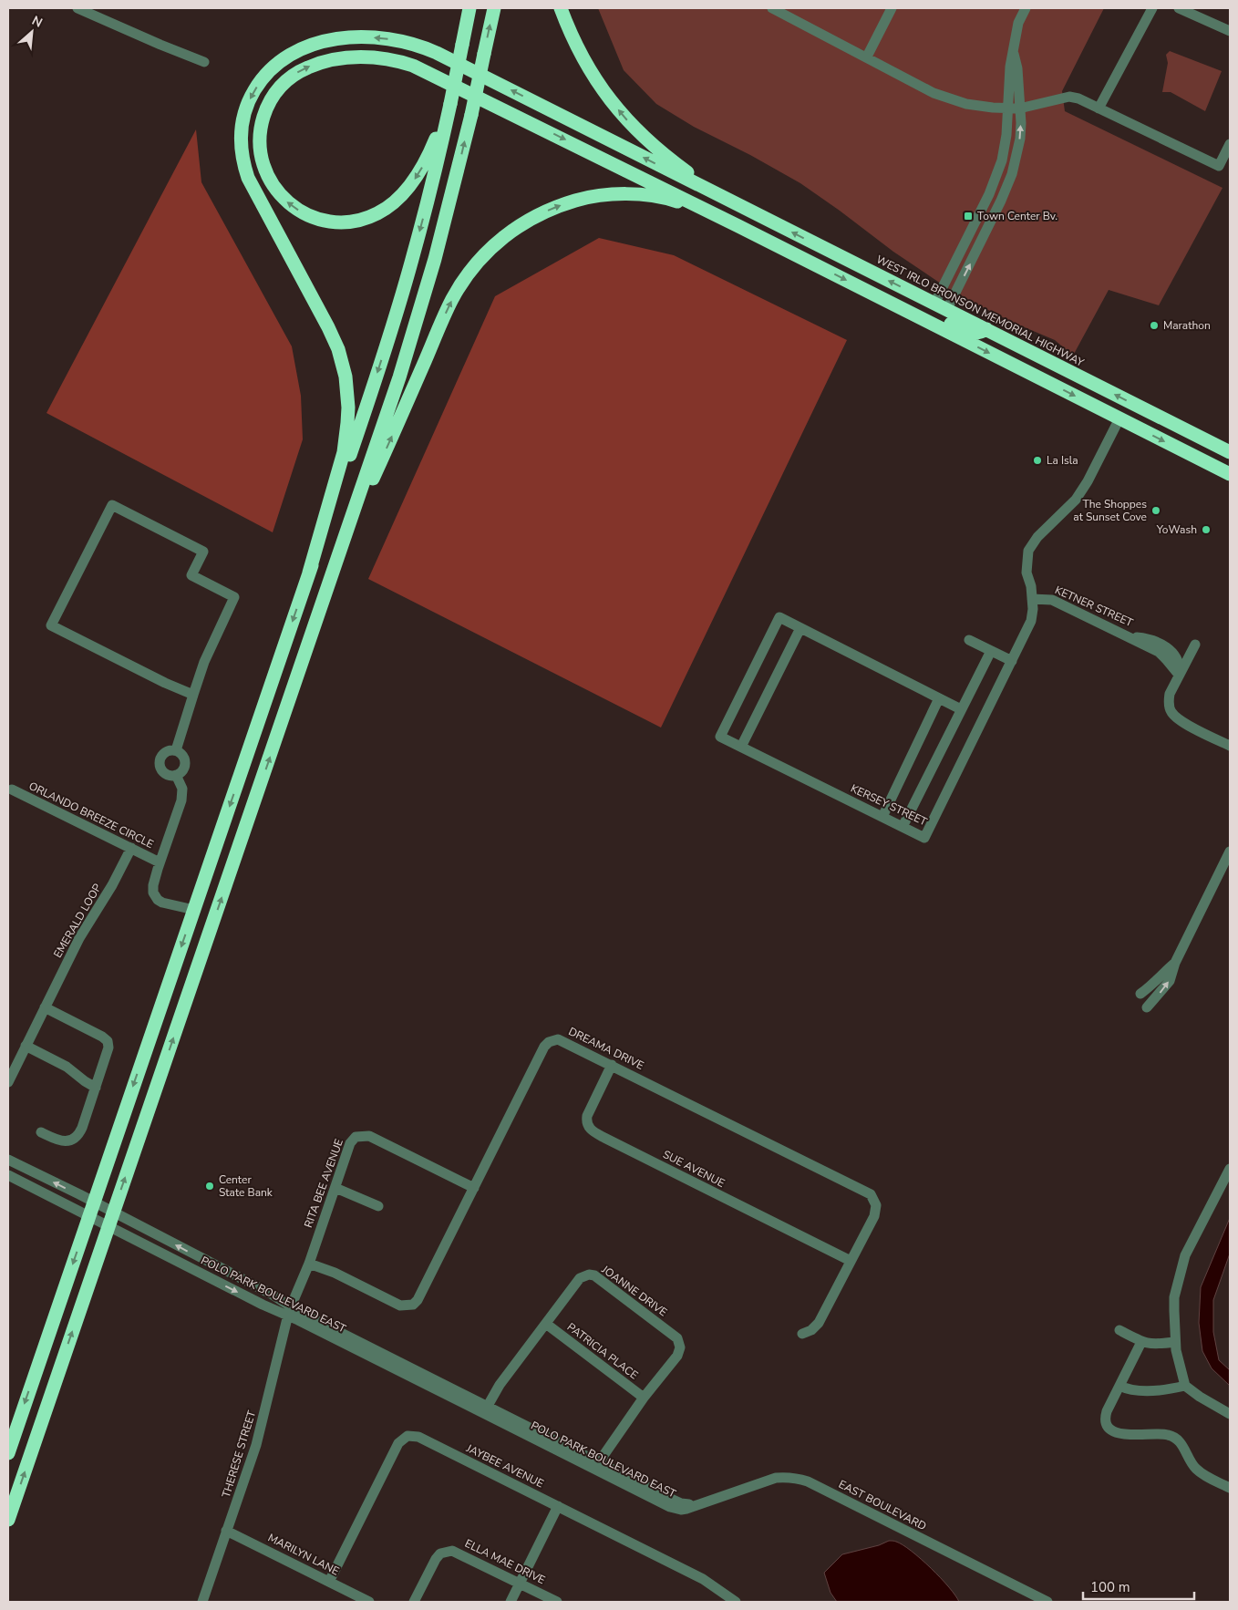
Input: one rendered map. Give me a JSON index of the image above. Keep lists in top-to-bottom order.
{
  "streets": {
    "highway": ["WEST IRLO BRONSON MEMORIAL HIGHWAY"],
    "street": [
      "KETNER STREET",
      "KERSEY STREET",
      "ORLANDO BREEZE CIRCLE",
      "EMERALD LOOP",
      "DREAMA DRIVE",
      "SUE AVENUE",
      "RITA BEE AVENUE",
      "JOANNE DRIVE",
      "POLO PARK BOULEVARD EAST",
      "PATRICIA PLACE",
      "THERESE STREET",
      "JAYBEE AVENUE",
      "EAST BOULEVARD",
      "MARILYN LANE",
      "ELLA MAE DRIVE"
    ]
  },
  "crossings": [
    ["KETNER STREET", "KERSEY STREET"],
    ["ORLANDO BREEZE CIRCLE", "EMERALD LOOP"],
    ["DREAMA DRIVE", "SUE AVENUE"],
    ["DREAMA DRIVE", "RITA BEE AVENUE"],
    ["RITA BEE AVENUE", "POLO PARK BOULEVARD EAST"],
    ["RITA BEE AVENUE", "THERESE STREET"],
    ["JOANNE DRIVE", "POLO PARK BOULEVARD EAST"],
    ["JOANNE DRIVE", "PATRICIA PLACE"],
    ["POLO PARK BOULEVARD EAST", "THERESE STREET"],
    ["POLO PARK BOULEVARD EAST", "EAST BOULEVARD"],
    ["THERESE STREET", "MARILYN LANE"],
    ["JAYBEE AVENUE", "MARILYN LANE"]
  ],
  "places": {
    "transit": ["Town Center Bv."],
    "other": [
      "Marathon",
      "La Isla",
      "The Shoppes at Sunset Cove",
      "YoWash",
      "Center State Bank"
    ]
  },
  "scale_bar": "100 m",
  "north": "top right"
}
